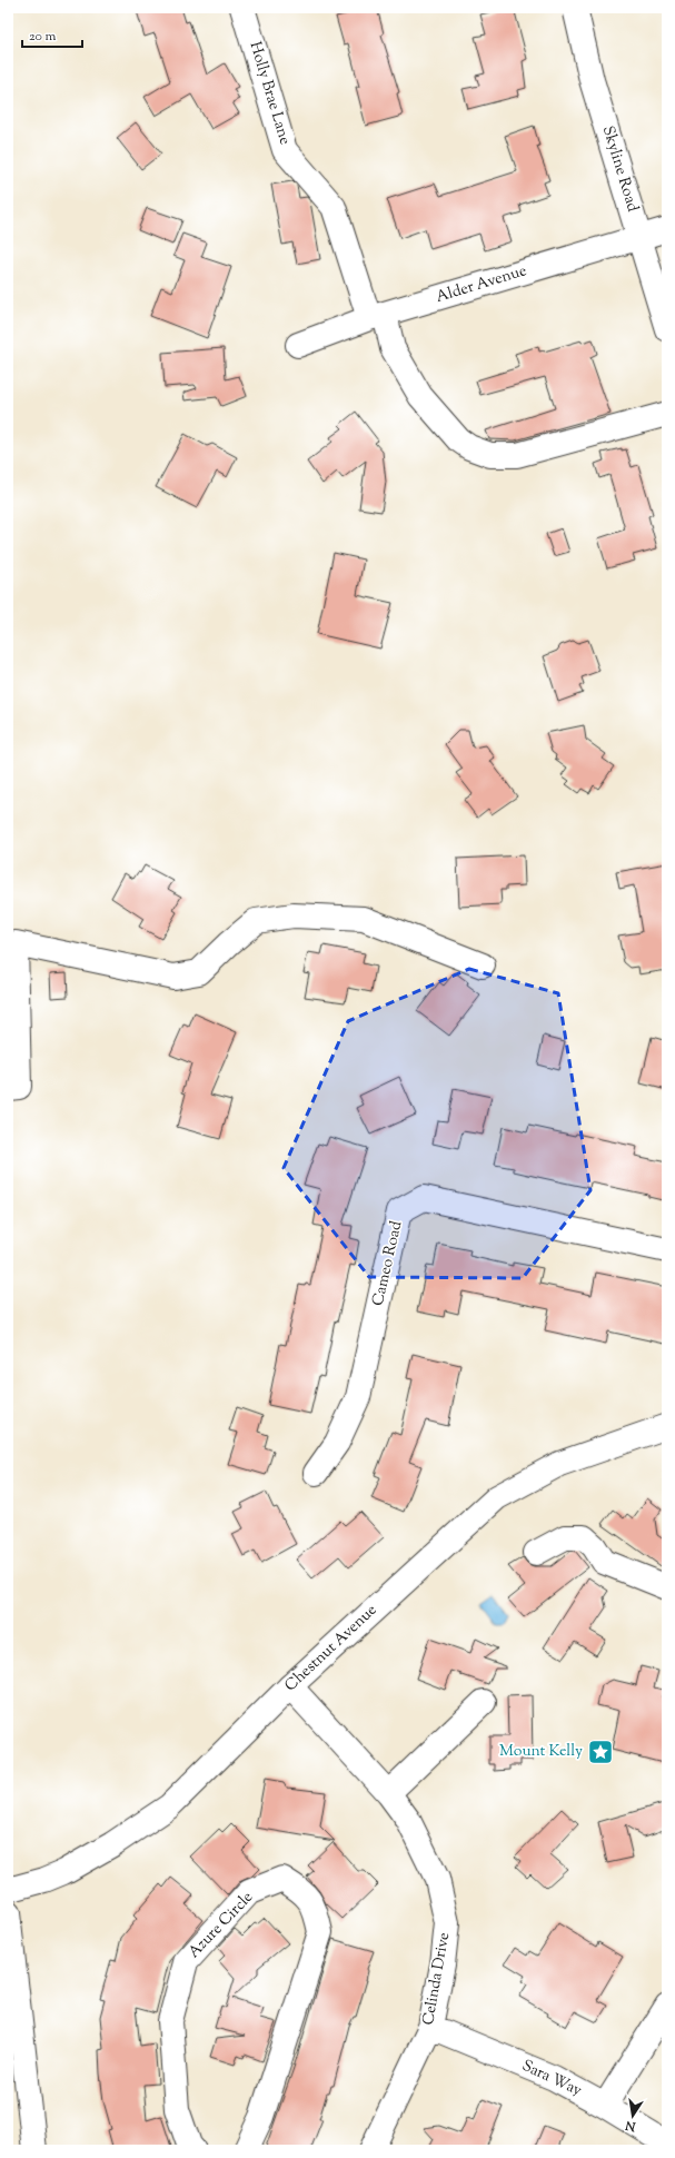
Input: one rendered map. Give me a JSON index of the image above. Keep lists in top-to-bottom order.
{
  "streets": {
    "street": [
      "Holly Brae Lane",
      "Skyline Road",
      "Alder Avenue",
      "Cameo Road",
      "Chestnut Avenue",
      "Azure Circle",
      "Celinda Drive",
      "Sara Way"
    ]
  },
  "crossings": [
    ["Holly Brae Lane", "Alder Avenue"],
    ["Skyline Road", "Alder Avenue"],
    ["Chestnut Avenue", "Celinda Drive"],
    ["Celinda Drive", "Sara Way"]
  ],
  "places": {
    "place": ["Mount Kelly"]
  },
  "scale_bar": "20 m",
  "north": "bottom"
}
